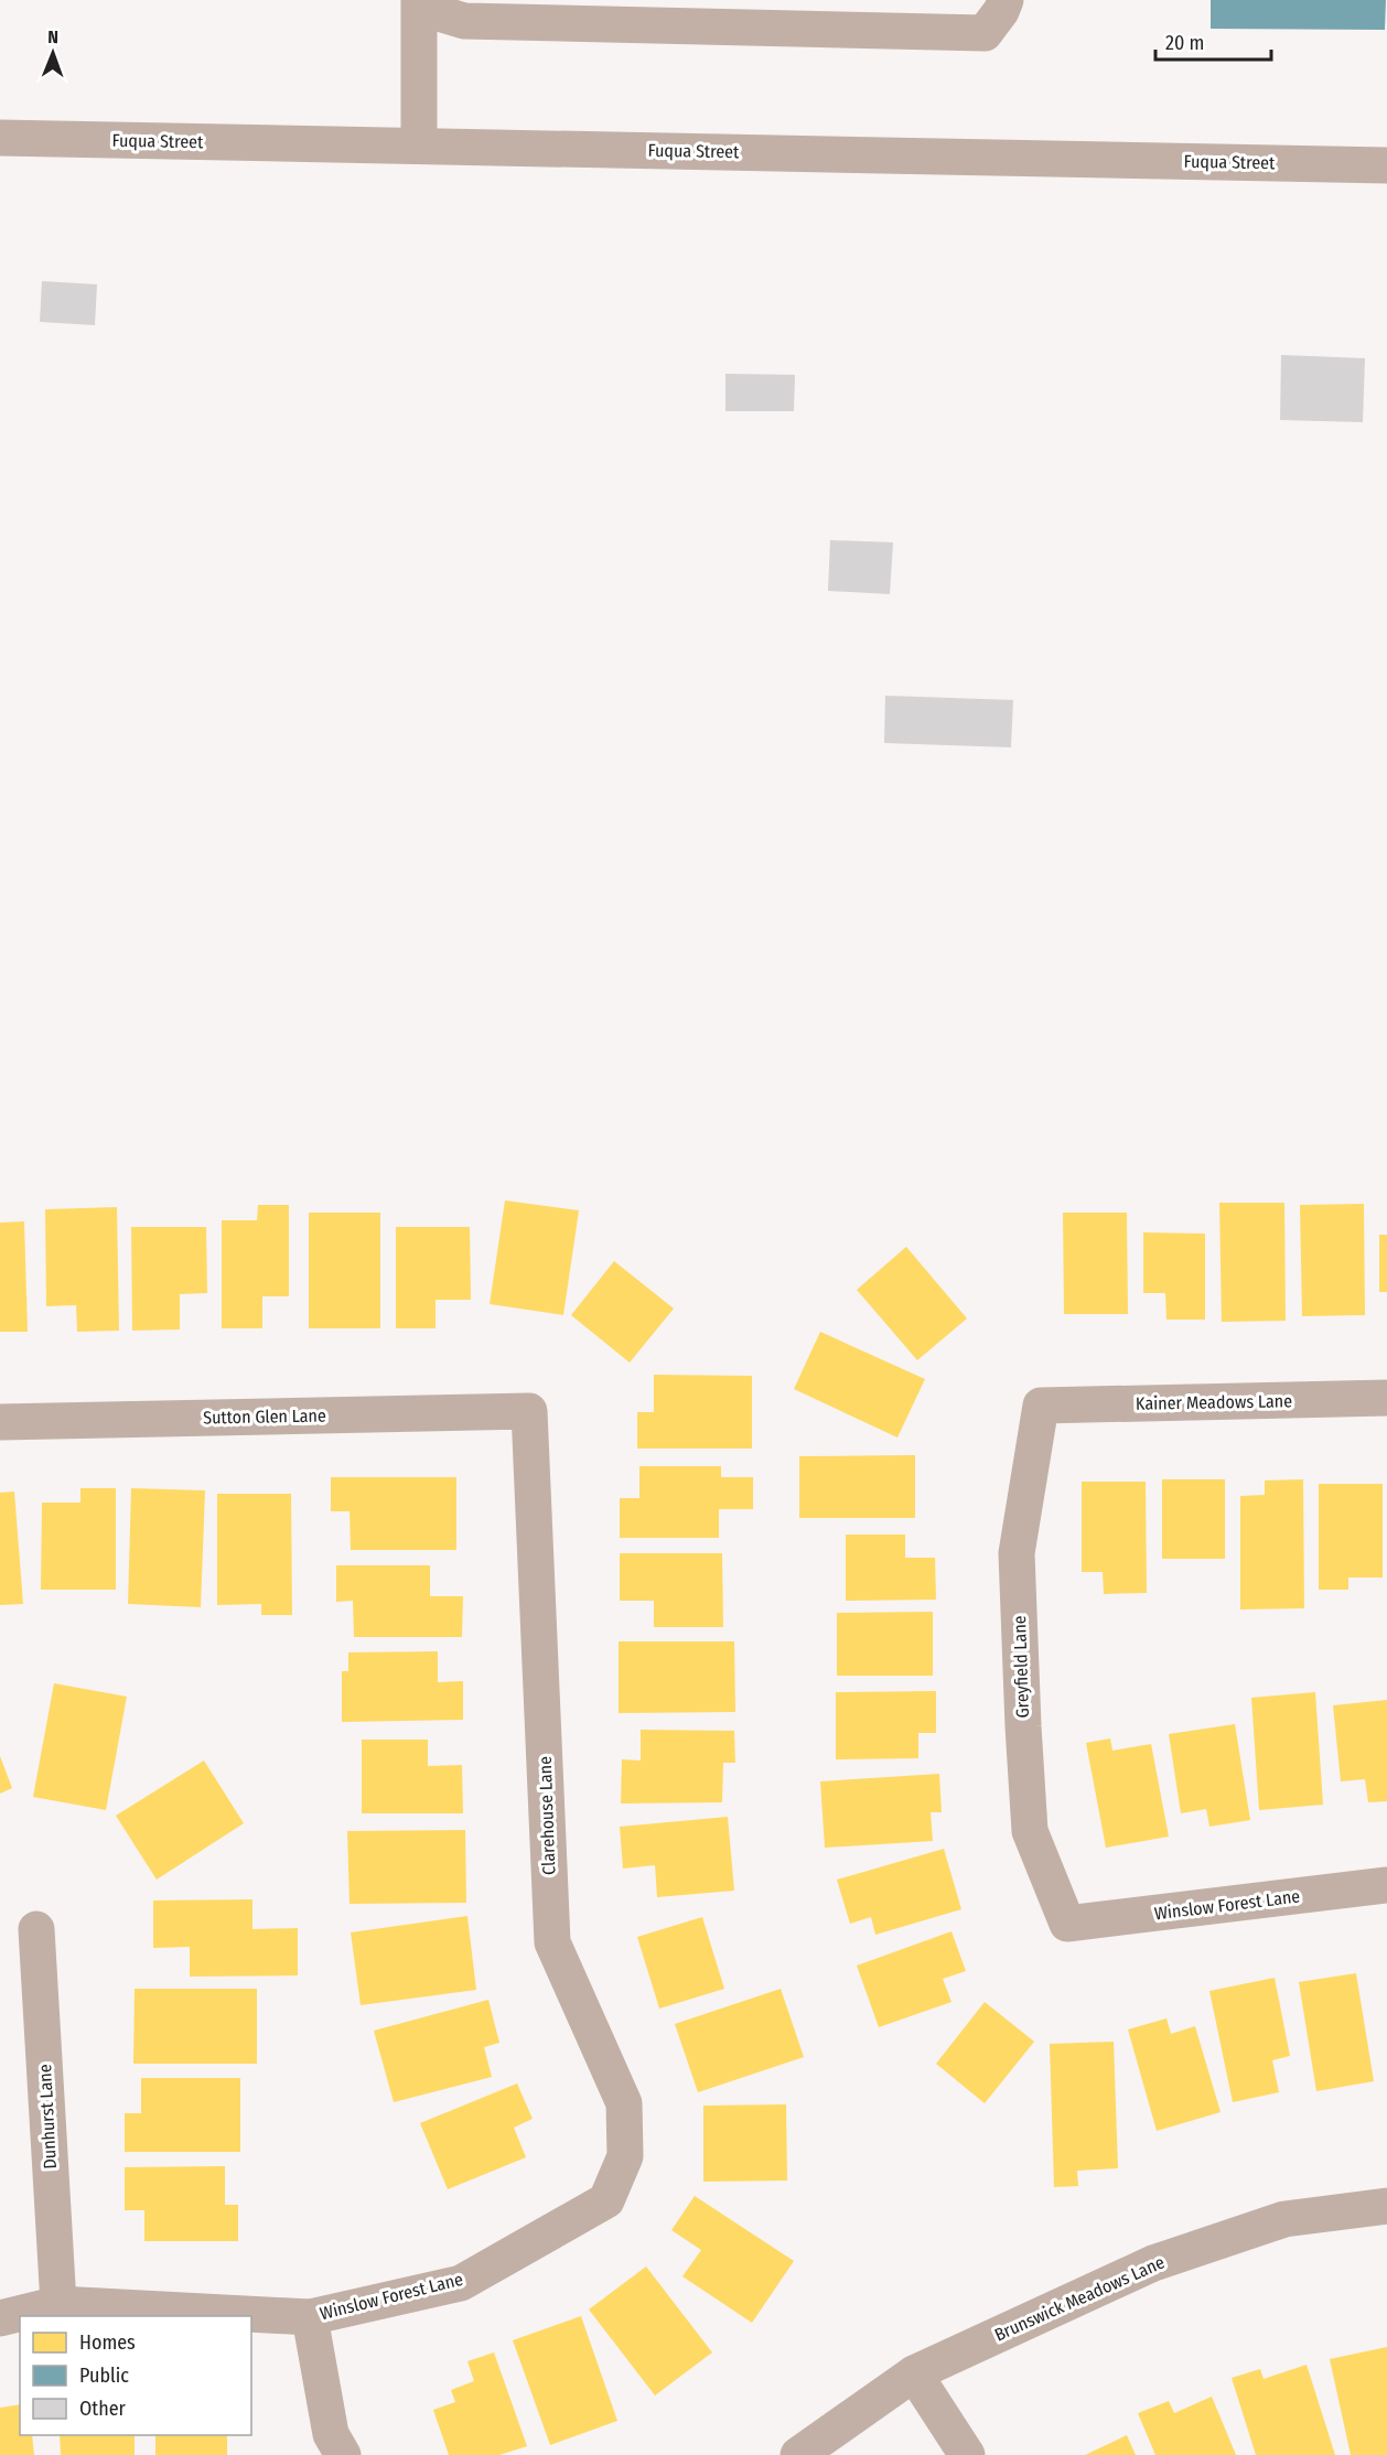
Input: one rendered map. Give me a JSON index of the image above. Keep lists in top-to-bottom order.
{
  "streets": {
    "street": [
      "Fuqua Street",
      "Kainer Meadows Lane",
      "Sutton Glen Lane",
      "Greyfield Lane",
      "Clarehouse Lane",
      "Winslow Forest Lane",
      "Dunhurst Lane",
      "Brunswick Meadows Lane"
    ]
  },
  "crossings": [
    ["Kainer Meadows Lane", "Greyfield Lane"],
    ["Sutton Glen Lane", "Clarehouse Lane"],
    ["Greyfield Lane", "Winslow Forest Lane"],
    ["Clarehouse Lane", "Winslow Forest Lane"],
    ["Winslow Forest Lane", "Dunhurst Lane"]
  ],
  "legend": ["Homes", "Public", "Other"],
  "scale_bar": "20 m",
  "north": "top"
}
